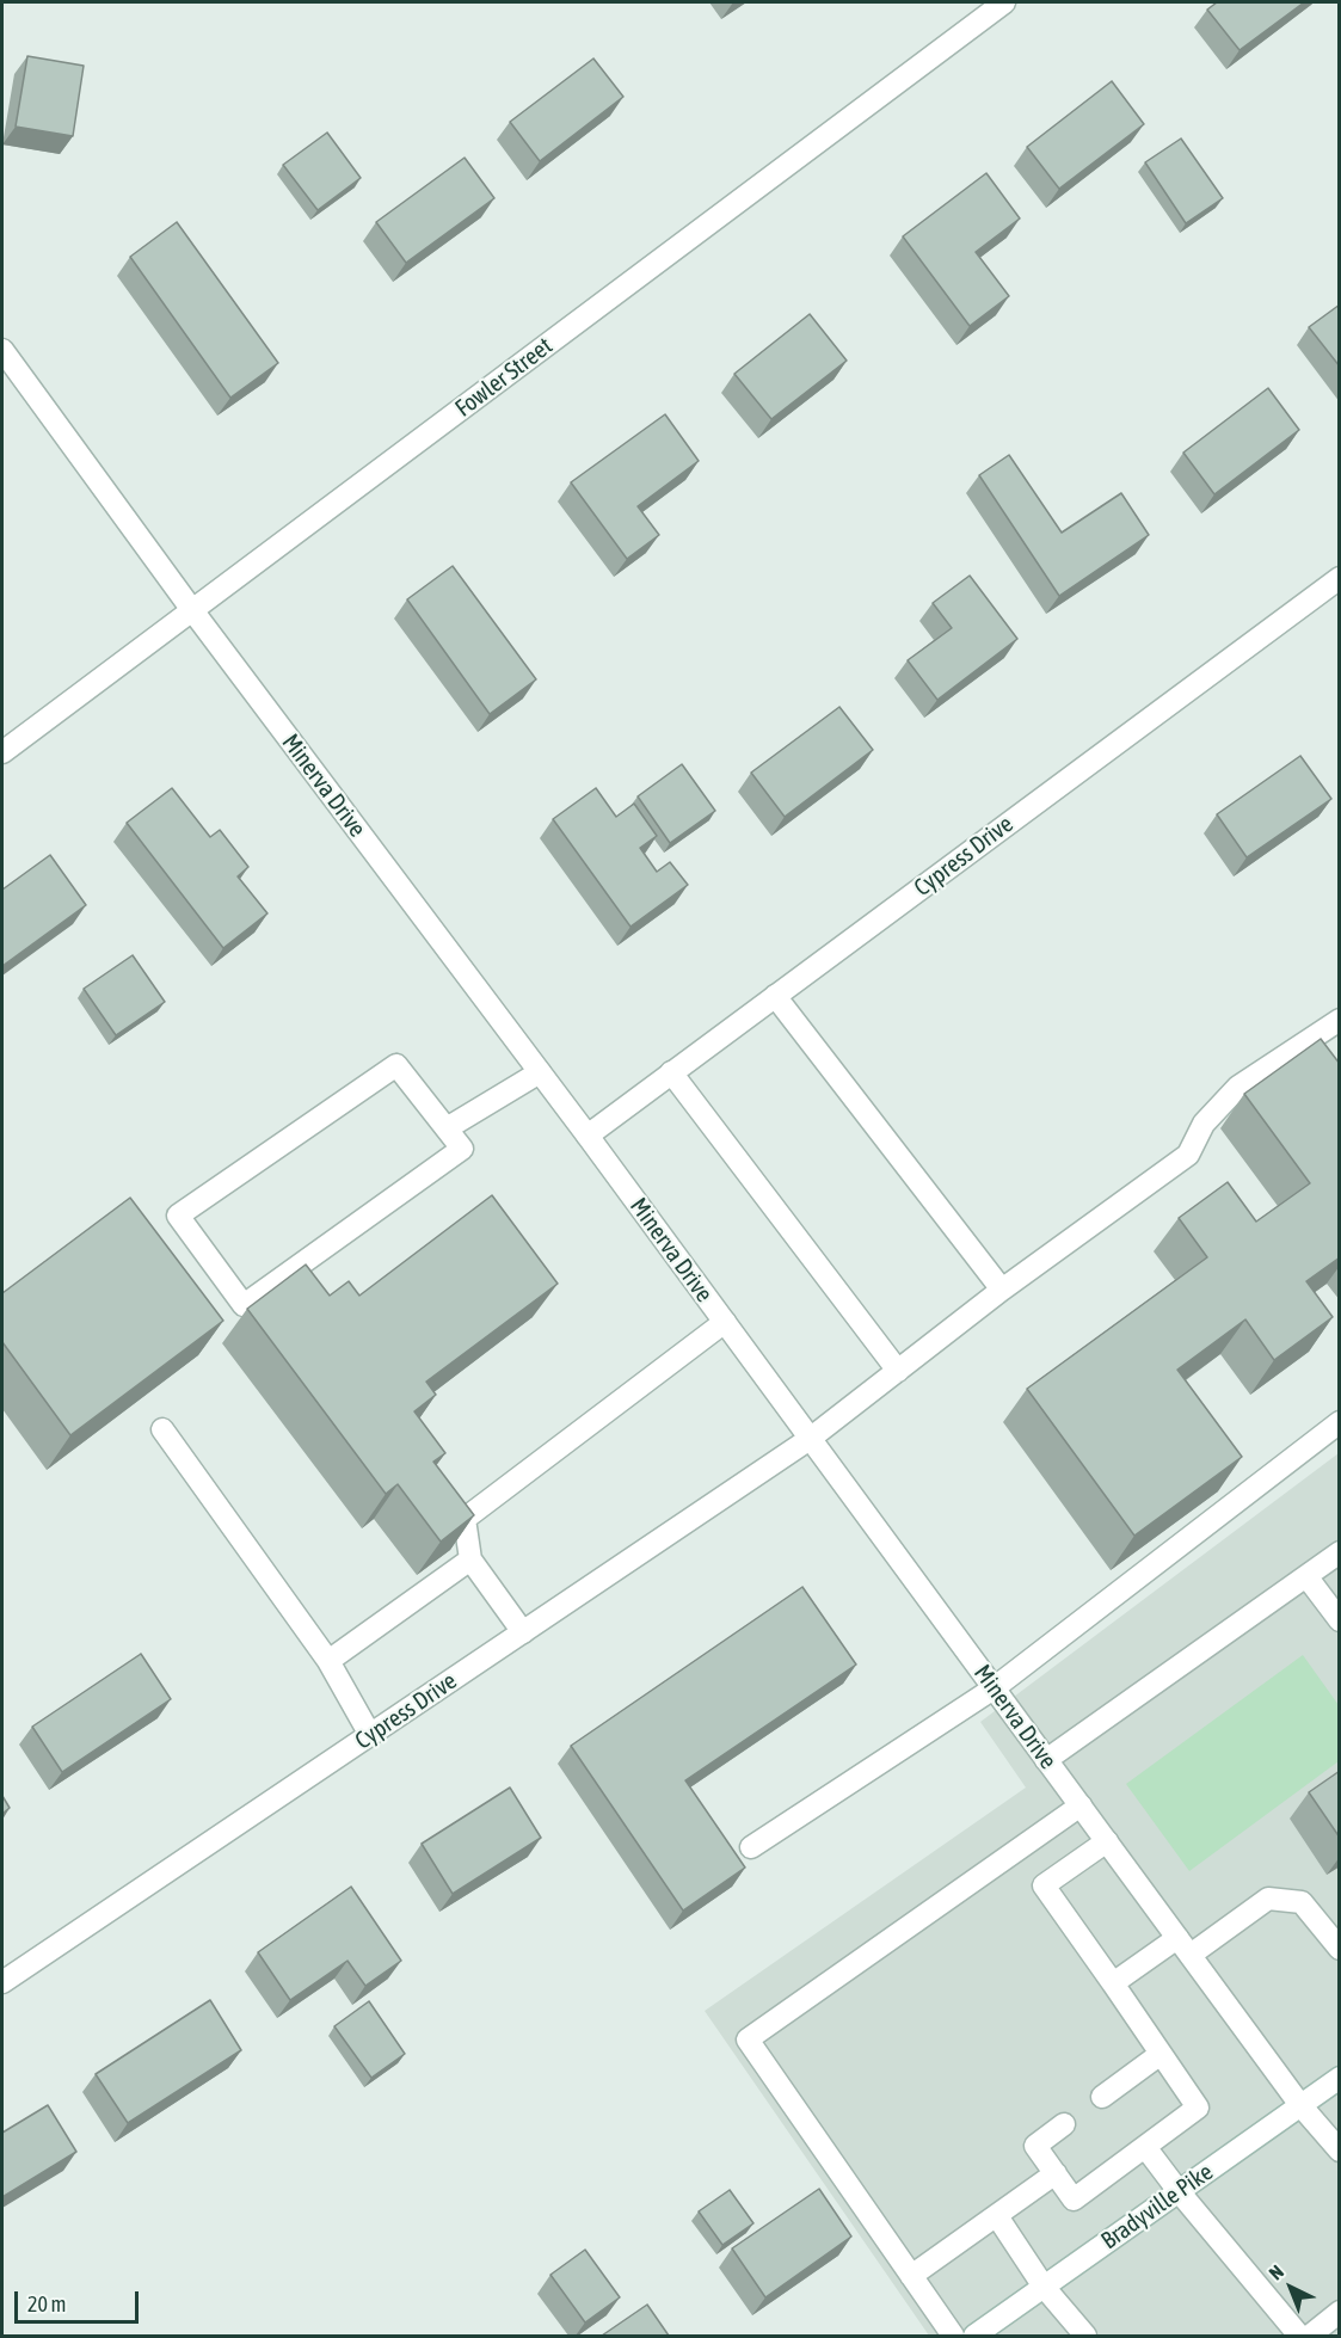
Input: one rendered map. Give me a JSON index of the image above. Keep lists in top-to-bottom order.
{
  "streets": {
    "street": [
      "Fowler Street",
      "Minerva Drive",
      "Cypress Drive",
      "Bradyville Pike"
    ]
  },
  "crossings": [
    ["Fowler Street", "Minerva Drive"],
    ["Minerva Drive", "Cypress Drive"],
    ["Minerva Drive", "Bradyville Pike"]
  ],
  "scale_bar": "20 m",
  "north": "top left"
}
